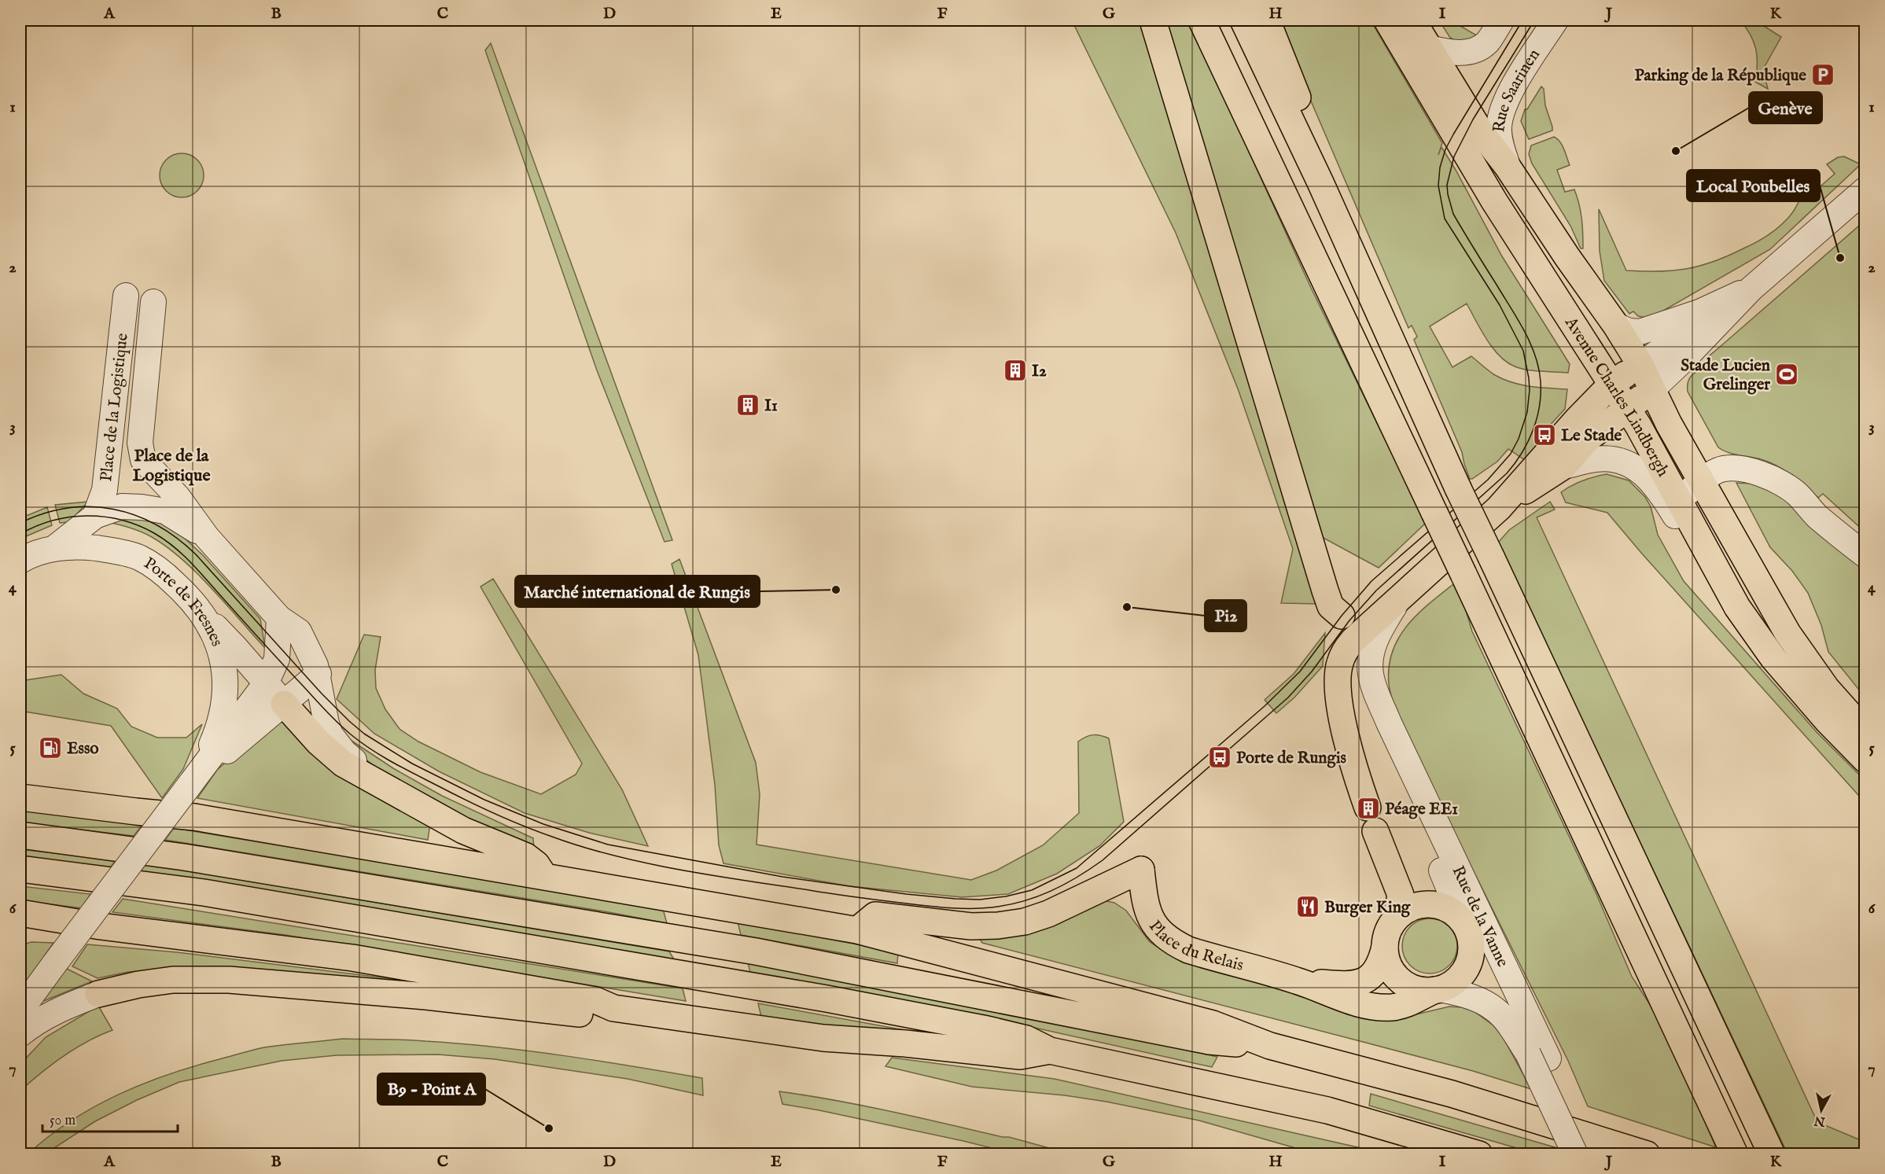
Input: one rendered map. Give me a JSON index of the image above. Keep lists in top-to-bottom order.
{
  "streets": {
    "main road": ["Avenue Charles Lindbergh", "Place du Relais"],
    "street": [
      "Rue Saarinen",
      "Place de la Logistique",
      "Porte de Fresnes",
      "Rue de la Vanne"
    ]
  },
  "crossings": [
    ["Rue Saarinen", "Avenue Charles Lindbergh"],
    ["Place de la Logistique", "Porte de Fresnes"],
    ["Rue de la Vanne", "Place du Relais"]
  ],
  "districts": ["Place de la Logistique"],
  "places": {
    "parking": ["Parking de la République"],
    "other": [
      "Genève",
      "Local Poubelles",
      "Marché international de Rungis",
      "Pi2",
      "B9 - Point A"
    ],
    "building": ["I2", "I1", "Péage EE1"],
    "sports": ["Stade Lucien Grelinger"],
    "bus stop": ["Le Stade", "Porte de Rungis"],
    "fuel station": ["Esso"],
    "restaurant": ["Burger King"]
  },
  "scale_bar": "50 m",
  "north": "bottom",
  "grid": {
    "columns": [
      "A",
      "B",
      "C",
      "D",
      "E",
      "F",
      "G",
      "H",
      "I",
      "J",
      "K"
    ],
    "rows": [
      "1",
      "2",
      "3",
      "4",
      "5",
      "6",
      "7"
    ]
  }
}
